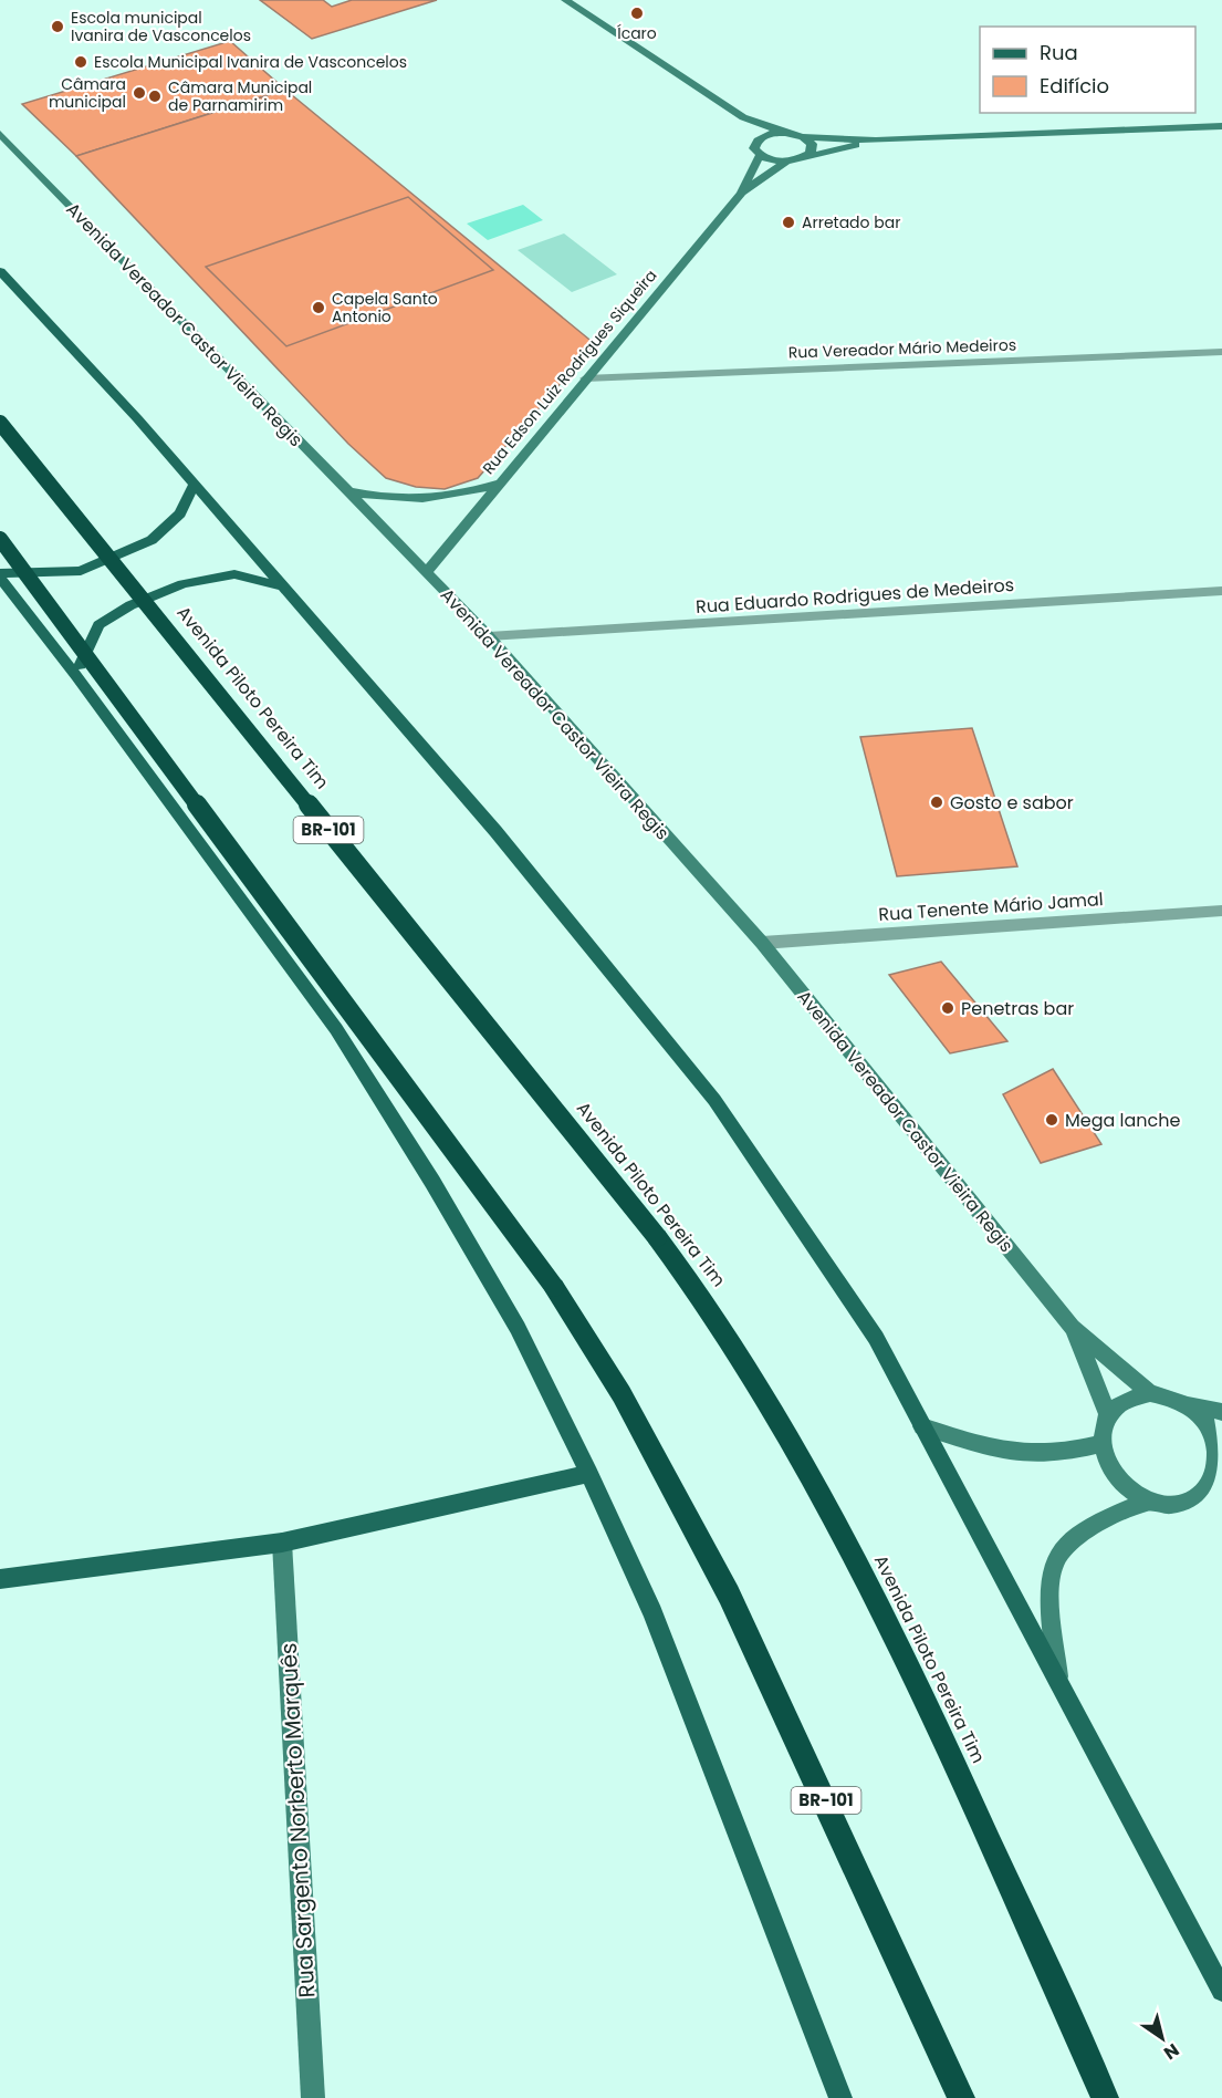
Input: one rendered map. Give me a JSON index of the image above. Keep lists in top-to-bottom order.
{
  "streets": {
    "highway": ["Avenida Piloto Pereira Tim", "BR-101"],
    "main road": ["Avenida Vereador Castor Vieira Regis", "Rua Edson Luiz Rodrigues Siqueira", "Rua Sargento Norberto Marquês"],
    "street": ["Rua Vereador Mário Medeiros", "Rua Eduardo Rodrigues de Medeiros", "Rua Tenente Mário Jamal"]
  },
  "crossings": [
    ["Avenida Vereador Castor Vieira Regis", "Rua Edson Luiz Rodrigues Siqueira"],
    ["Avenida Vereador Castor Vieira Regis", "Rua Eduardo Rodrigues de Medeiros"],
    ["Avenida Vereador Castor Vieira Regis", "Rua Tenente Mário Jamal"],
    ["Rua Vereador Mário Medeiros", "Rua Edson Luiz Rodrigues Siqueira"]
  ],
  "places": [
    "Ícaro",
    "Escola municipal Ivanira de Vasconcelos",
    "Escola Municipal Ivanira de Vasconcelos",
    "Câmara municipal",
    "Câmara Municipal de Parnamirim",
    "Arretado bar",
    "Capela Santo Antonio",
    "Gosto e sabor",
    "Penetras bar",
    "Mega lanche"
  ],
  "legend": ["Rua", "Edifício"],
  "north": "bottom right"
}
